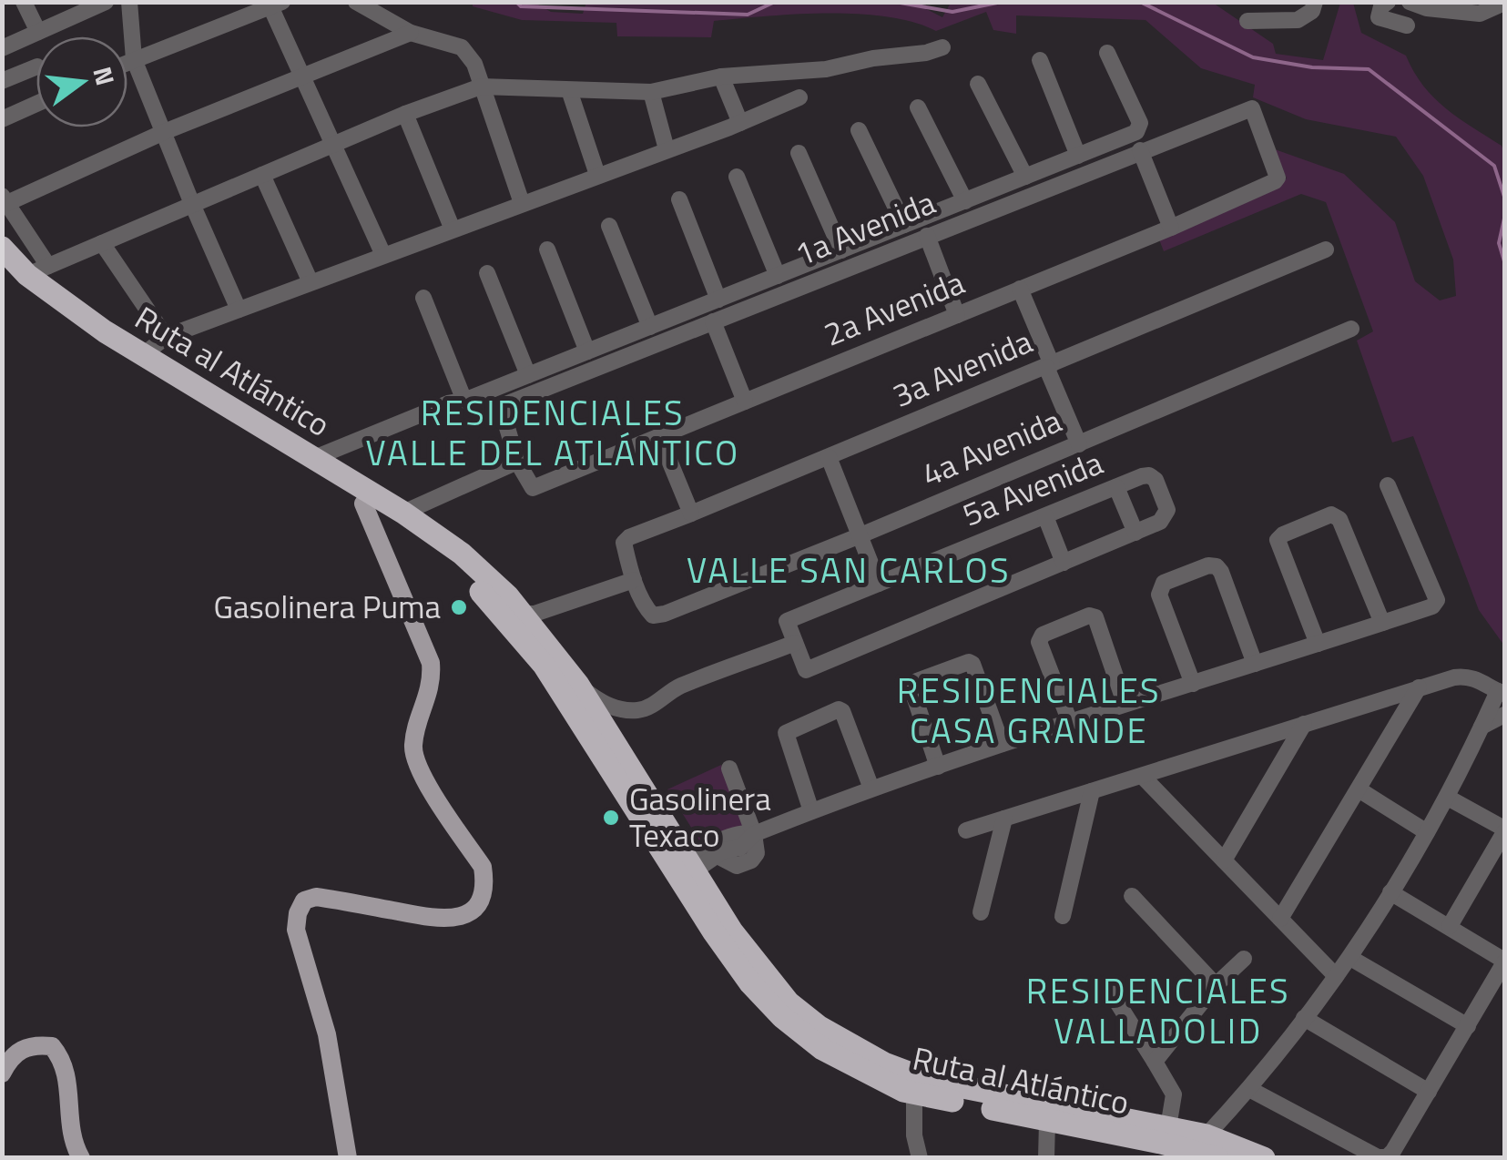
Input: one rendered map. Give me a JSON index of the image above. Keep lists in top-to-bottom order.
{
  "streets": {
    "highway": ["Ruta al Atlántico"],
    "street": [
      "1a Avenida",
      "2a Avenida",
      "3a Avenida",
      "4a Avenida",
      "5a Avenida"
    ]
  },
  "crossings": [
    ["1a Avenida", "2a Avenida"],
    ["3a Avenida", "4a Avenida"]
  ],
  "districts": [
    "RESIDENCIALES VALLE DEL ATLÁNTICO",
    "VALLE SAN CARLOS",
    "RESIDENCIALES CASA GRANDE",
    "RESIDENCIALES VALLADOLID"
  ],
  "places": ["Gasolinera Puma", "Gasolinera Texaco"],
  "north": "right"
}
